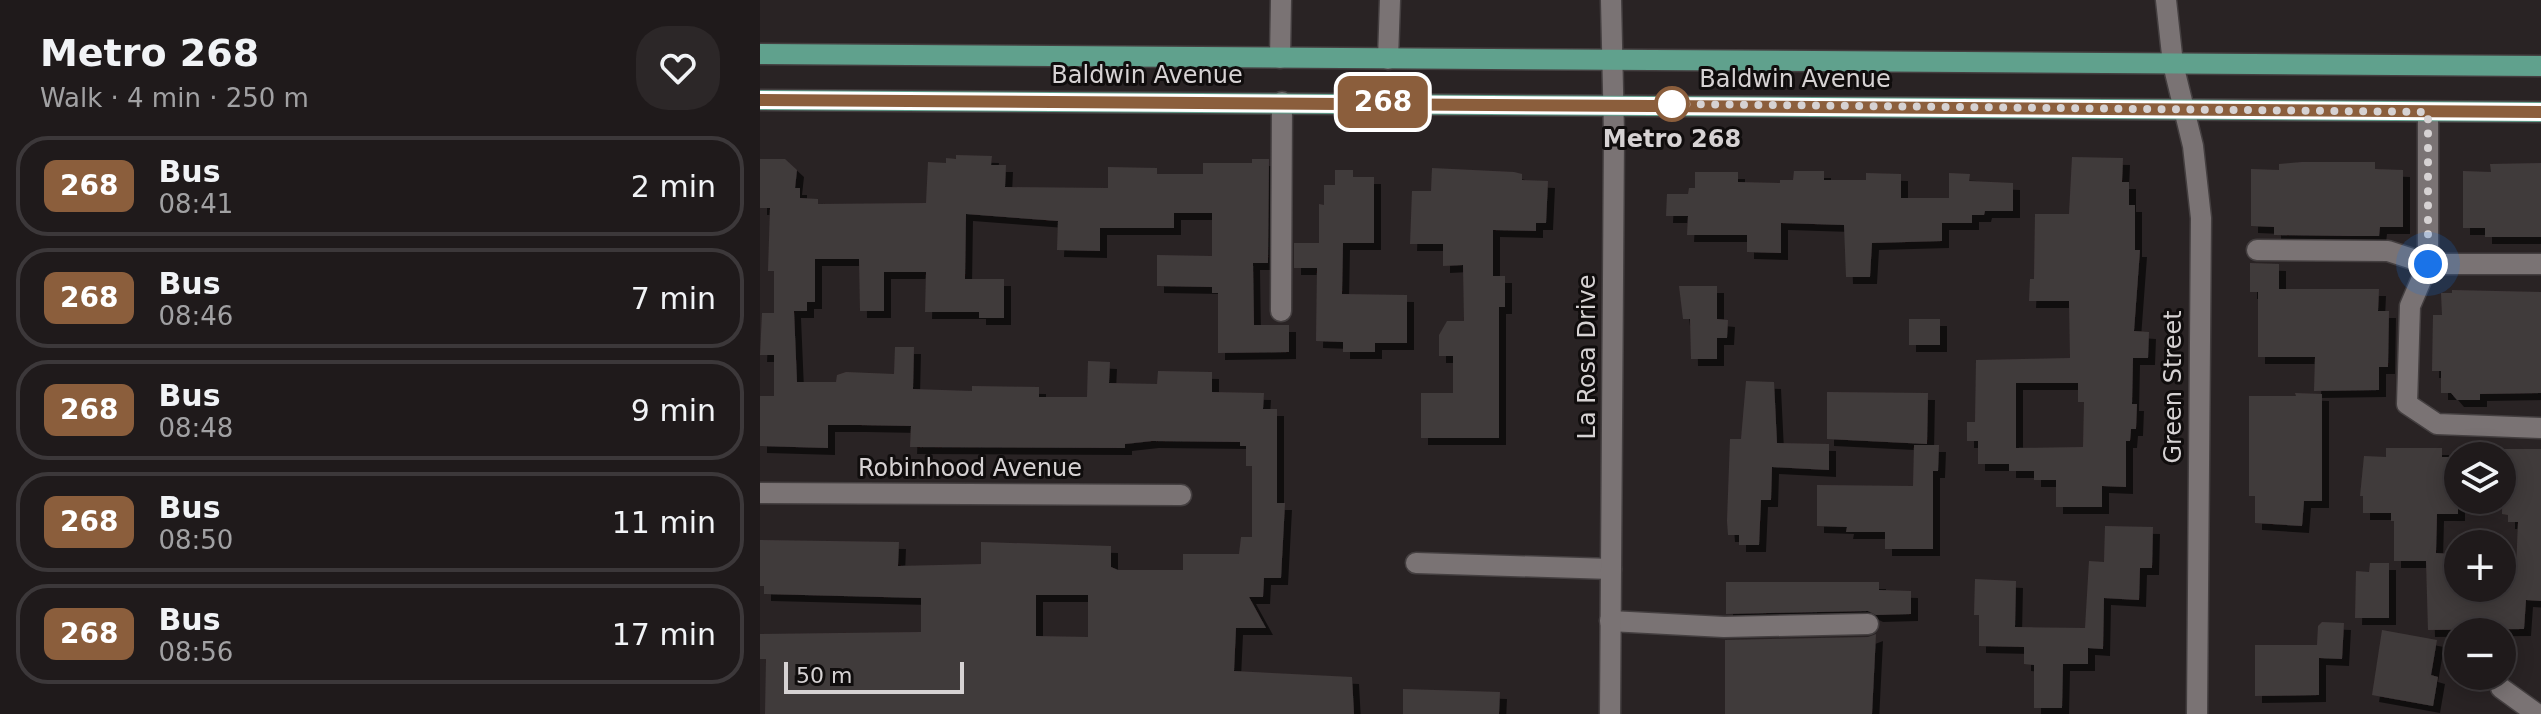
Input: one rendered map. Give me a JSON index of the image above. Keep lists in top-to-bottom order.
{
  "streets": {
    "main road": ["Baldwin Avenue"],
    "street": ["La Rosa Drive", "Green Street", "Robinhood Avenue"]
  },
  "crossings": [
    ["Baldwin Avenue", "La Rosa Drive"],
    ["Baldwin Avenue", "Green Street"]
  ],
  "places": ["Metro 268"],
  "lines": ["bus line 268"],
  "scale_bar": "50 m",
  "page": {
    "heading": ["Metro 268", "Walk · 4 min · 250 m"],
    "on_map": "268",
    "list": [
      {
        "mark": "268",
        "name": "Bus",
        "note": "08:41",
        "value": "2 min"
      },
      {
        "mark": "268",
        "name": "Bus",
        "note": "08:46",
        "value": "7 min"
      },
      {
        "mark": "268",
        "name": "Bus",
        "note": "08:48",
        "value": "9 min"
      },
      {
        "mark": "268",
        "name": "Bus",
        "note": "08:50",
        "value": "11 min"
      },
      {
        "mark": "268",
        "name": "Bus",
        "note": "08:56",
        "value": "17 min"
      }
    ],
    "map_buttons": ["+", "−"],
    "scale": "50 m"
  }
}
